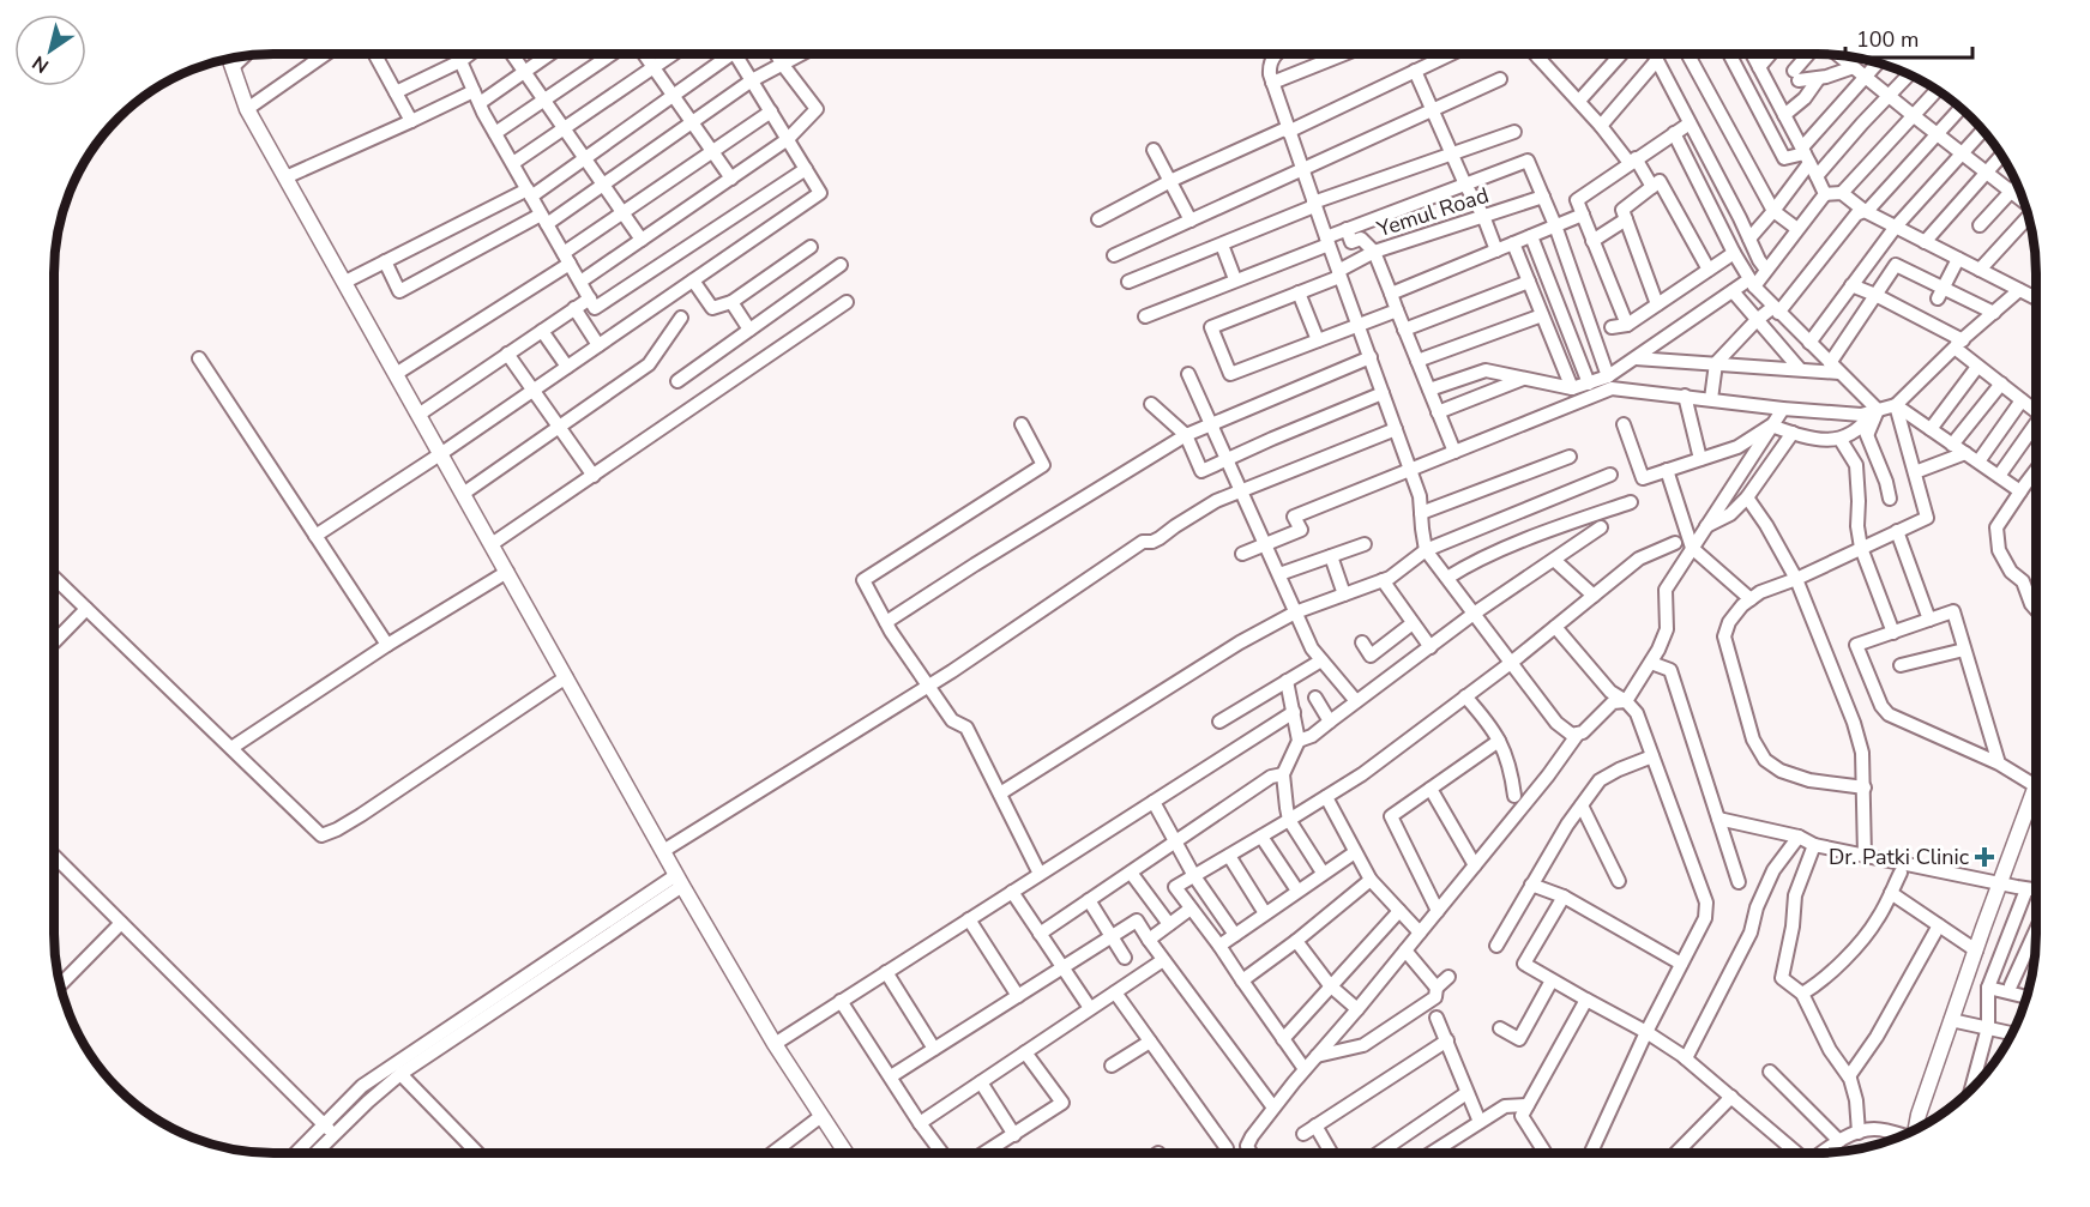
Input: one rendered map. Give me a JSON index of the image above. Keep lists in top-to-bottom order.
{
  "streets": {
    "street": ["Yemul Road"]
  },
  "places": {
    "health": ["Dr. Patki Clinic"]
  },
  "scale_bar": "100 m",
  "north": "bottom left"
}
